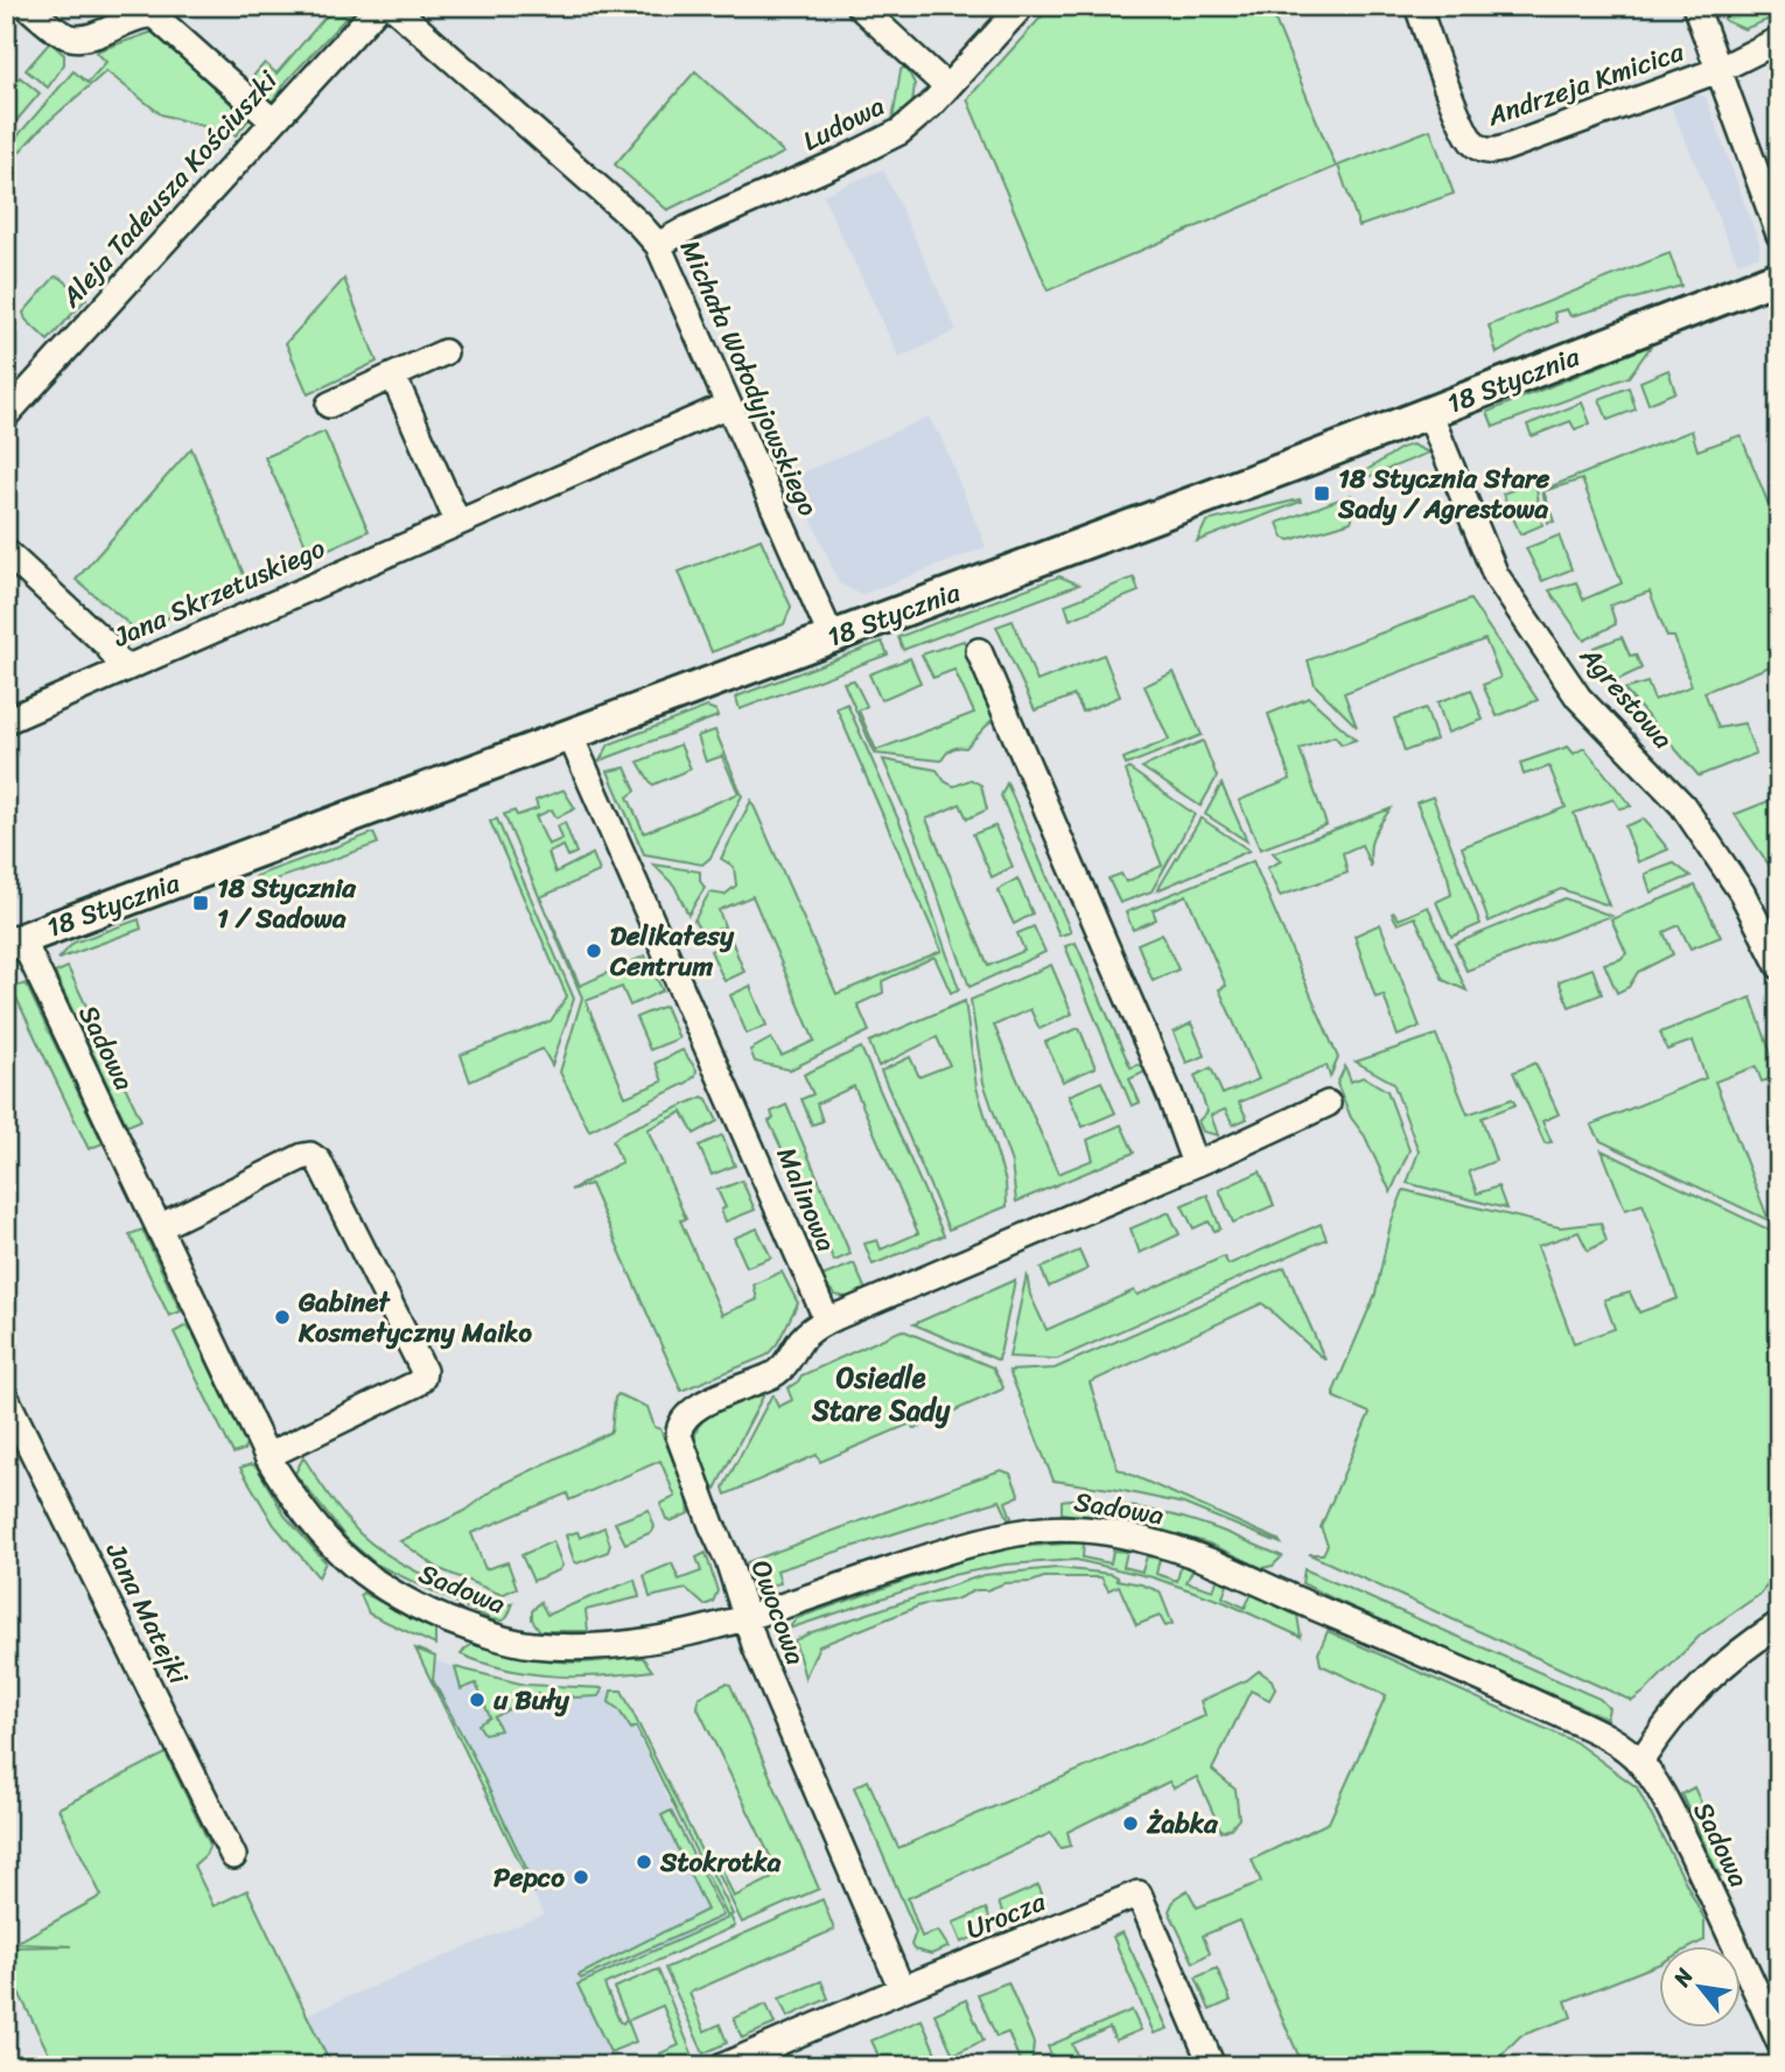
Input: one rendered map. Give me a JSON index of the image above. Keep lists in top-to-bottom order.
{
  "streets": {
    "main road": ["18 Stycznia"],
    "street": [
      "Andrzeja Kmicica",
      "Ludowa",
      "Aleja Tadeusza Kościuszki",
      "Michała Wołodyjowskiego",
      "Jana Skrzetuskiego",
      "Agrestowa",
      "Sadowa",
      "Malinowa",
      "Owocowa",
      "Jana Matejki",
      "Urocza"
    ]
  },
  "crossings": [
    ["Ludowa", "Michała Wołodyjowskiego"],
    ["Michała Wołodyjowskiego", "18 Stycznia"],
    ["Michała Wołodyjowskiego", "Jana Skrzetuskiego"],
    ["18 Stycznia", "Agrestowa"],
    ["18 Stycznia", "Sadowa"],
    ["18 Stycznia", "Malinowa"],
    ["Sadowa", "Owocowa"],
    ["Malinowa", "Owocowa"],
    ["Owocowa", "Urocza"]
  ],
  "districts": ["Osiedle Stare Sady"],
  "places": {
    "transit": ["18 Stycznia Stare Sady / Agrestowa", "18 Stycznia 1 / Sadowa"],
    "other": [
      "Delikatesy Centrum",
      "Gabinet Kosmetyczny Maiko",
      "u Buły",
      "Żabka",
      "Stokrotka",
      "Pepco"
    ]
  },
  "north": "top left"
}
